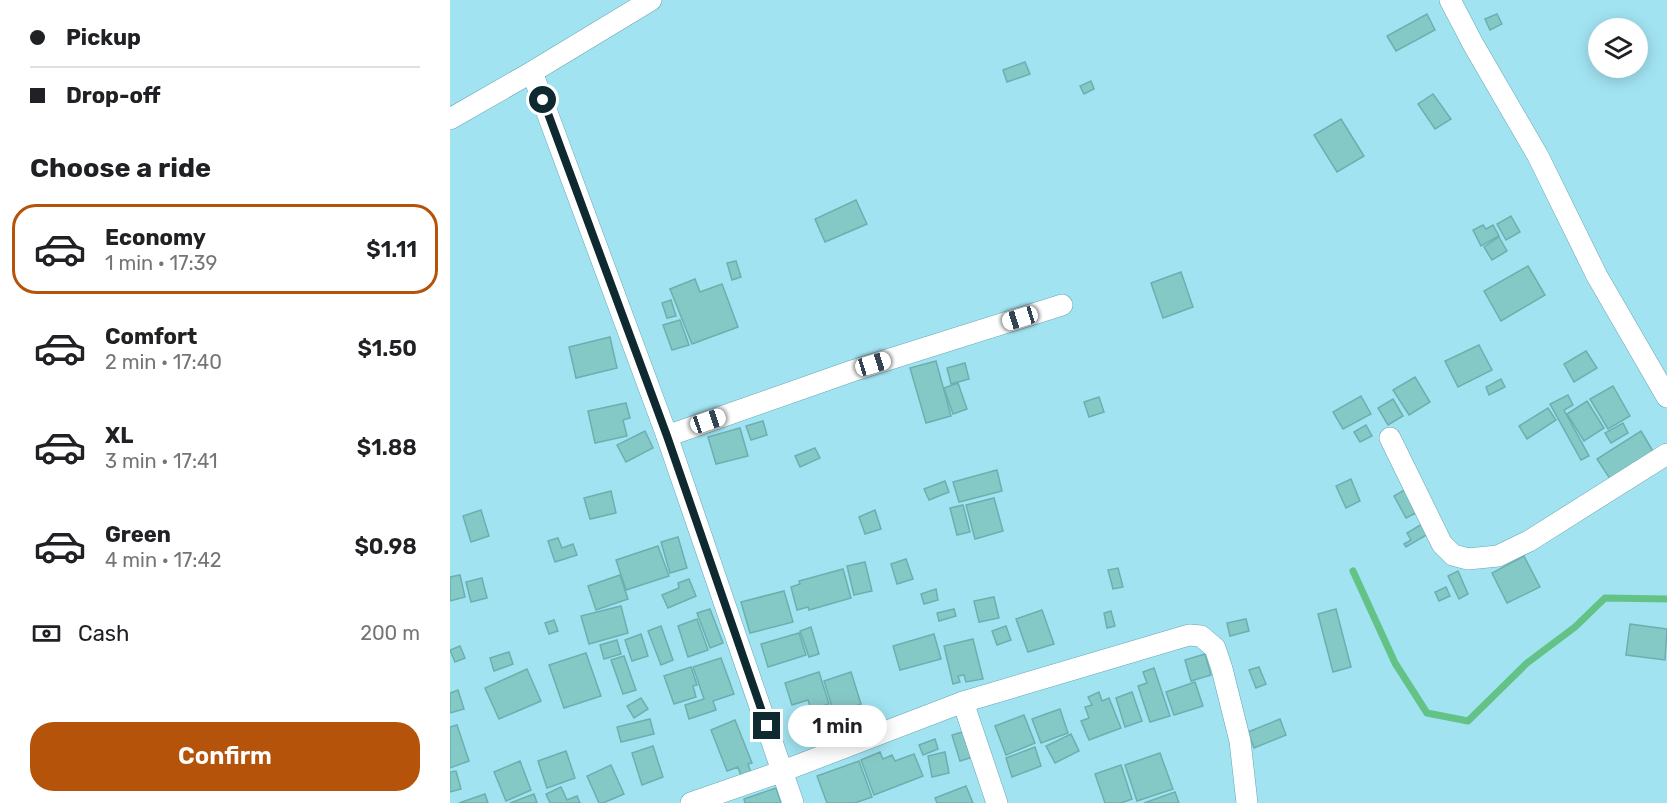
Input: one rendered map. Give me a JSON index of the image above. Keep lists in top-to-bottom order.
{
  "page": {
    "banner": ["Pickup", "Drop-off"],
    "heading": "Choose a ride",
    "list": [
      {
        "name": "Economy",
        "note": "1 min · 17:39",
        "value": "$1.11"
      },
      {
        "name": "Comfort",
        "note": "2 min · 17:40",
        "value": "$1.50"
      },
      {
        "name": "XL",
        "note": "3 min · 17:41",
        "value": "$1.88"
      },
      {
        "name": "Green",
        "note": "4 min · 17:42",
        "value": "$0.98"
      }
    ],
    "pay": ["Cash", "200 m"],
    "bubble": "1 min",
    "buttons": "Confirm"
  }
}
